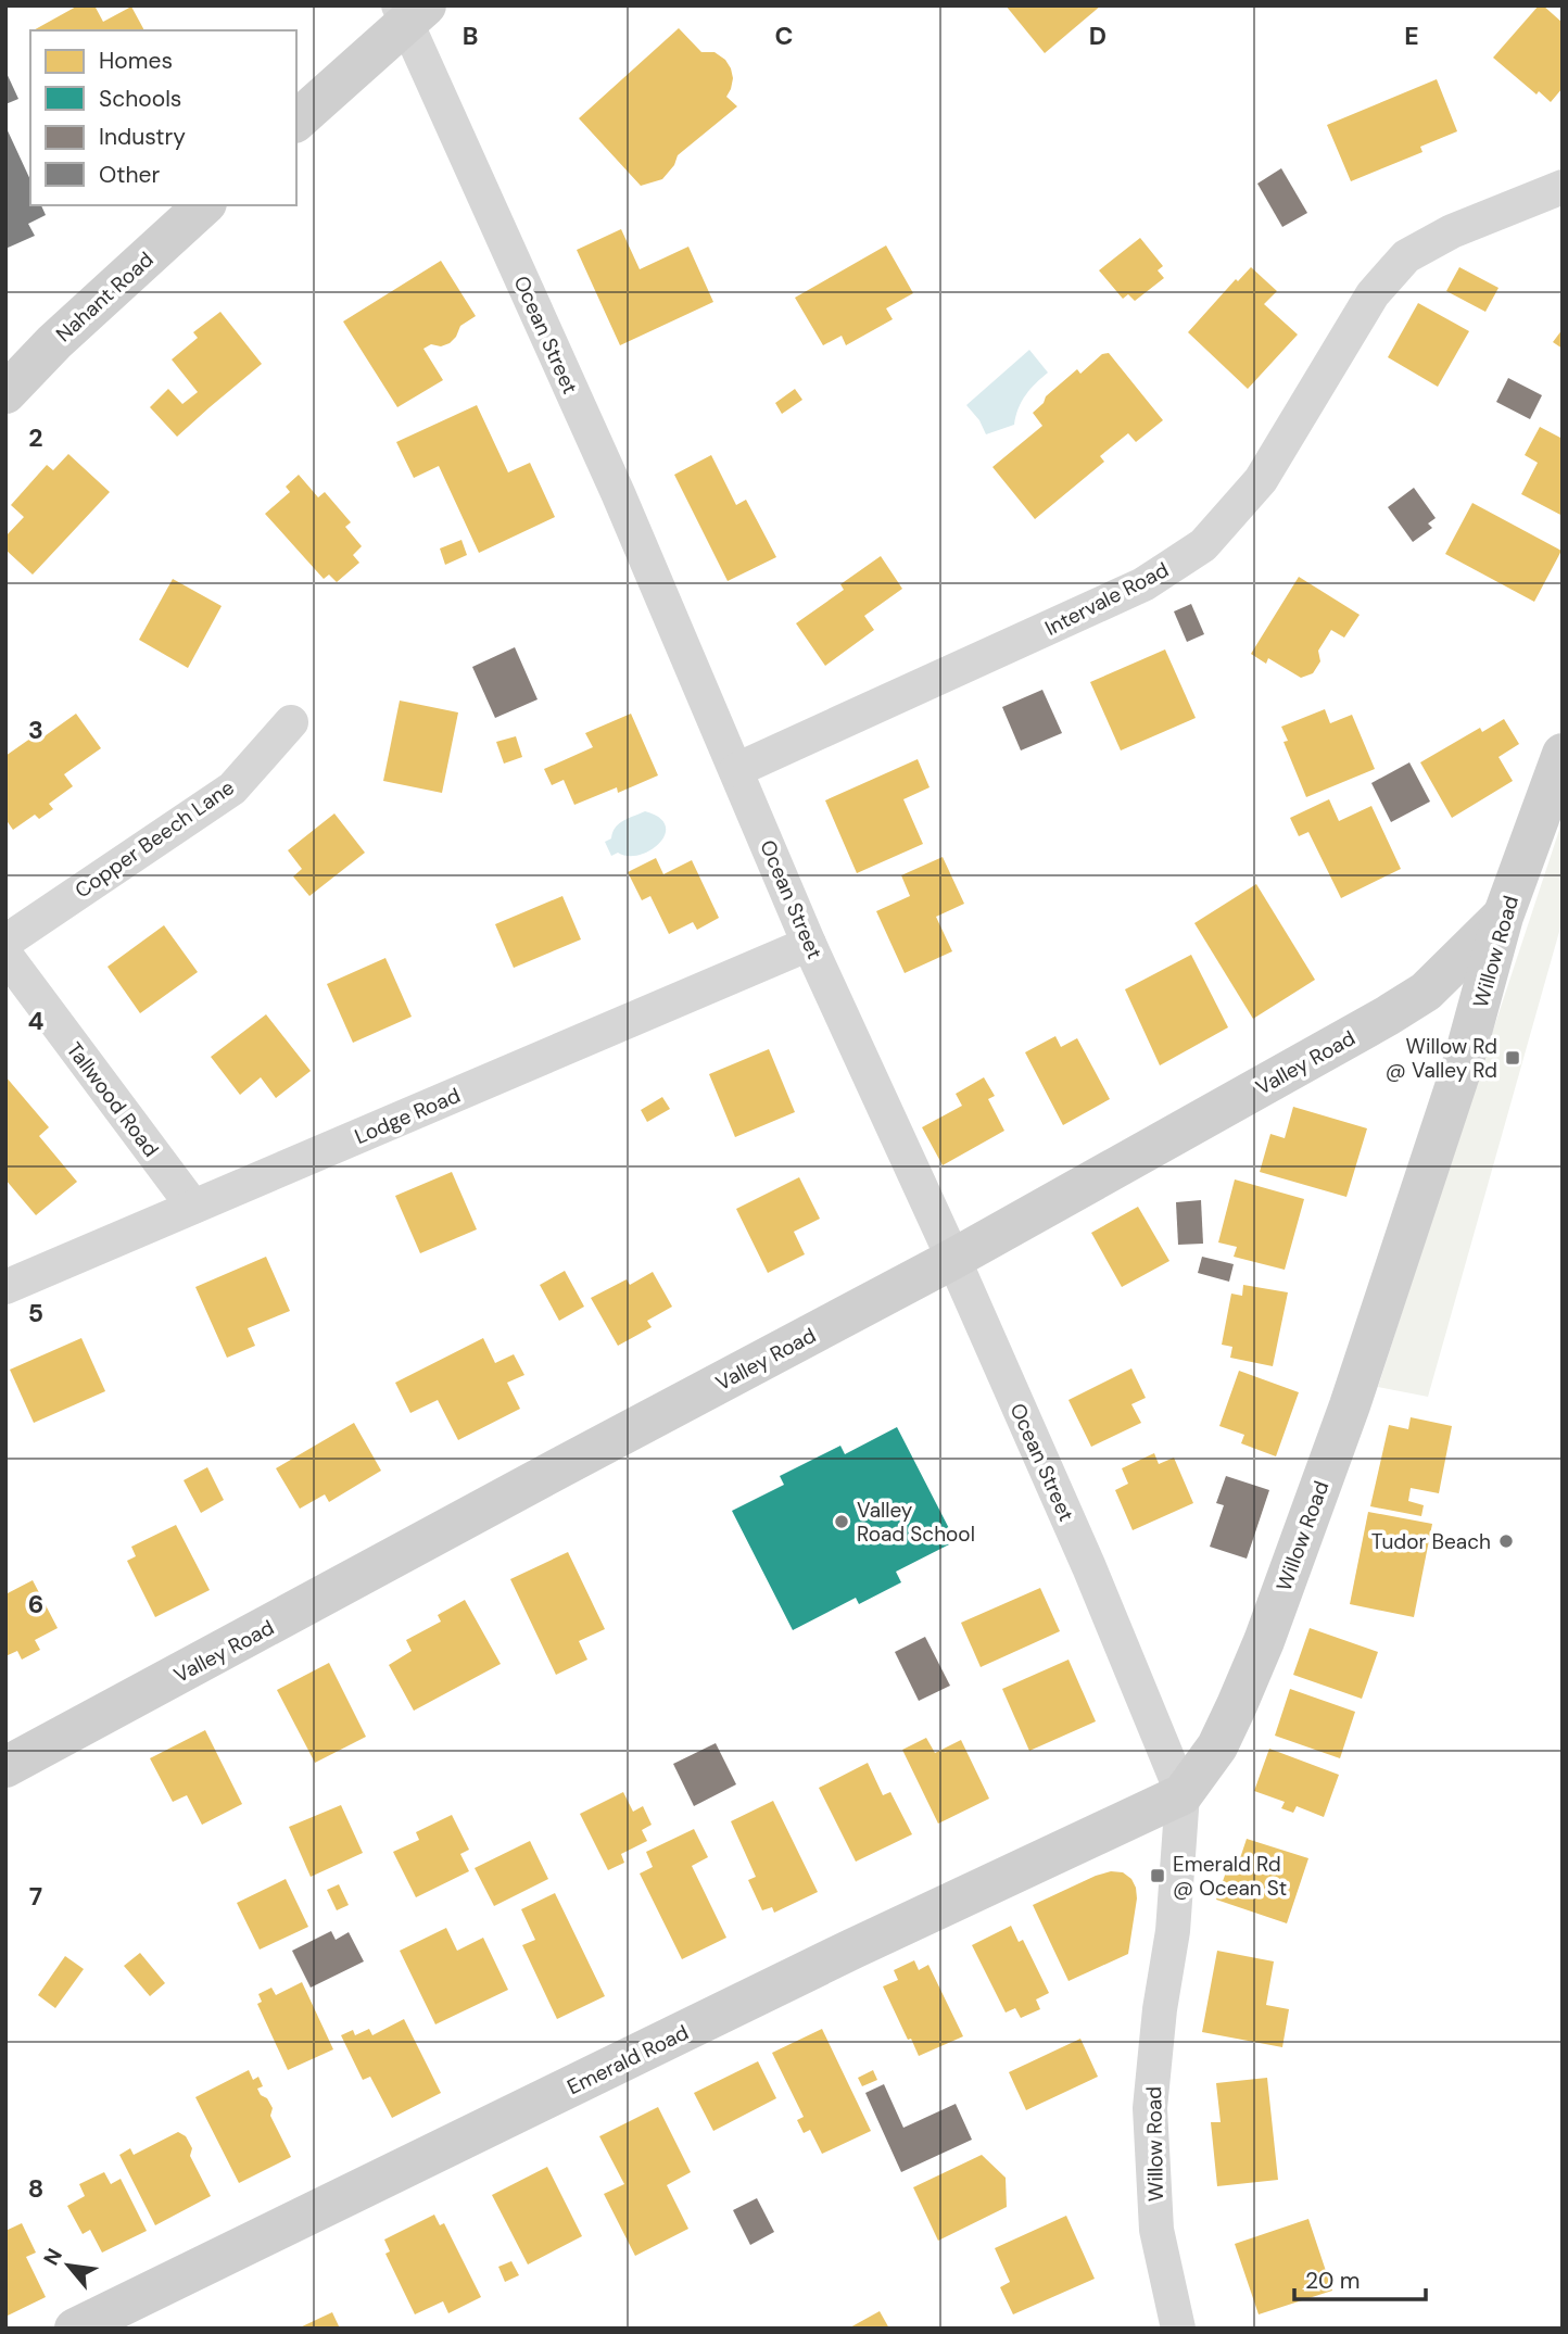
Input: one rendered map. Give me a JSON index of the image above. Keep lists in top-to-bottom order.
{
  "streets": {
    "main road": [
      "Nahant Road",
      "Willow Road",
      "Valley Road",
      "Emerald Road"
    ],
    "street": [
      "Ocean Street",
      "Intervale Road",
      "Copper Beech Lane",
      "Tallwood Road",
      "Lodge Road"
    ]
  },
  "crossings": [
    ["Ocean Street", "Intervale Road"],
    ["Ocean Street", "Willow Road"],
    ["Ocean Street", "Valley Road"],
    ["Ocean Street", "Lodge Road"],
    ["Ocean Street", "Emerald Road"],
    ["Willow Road", "Valley Road"],
    ["Willow Road", "Emerald Road"],
    ["Tallwood Road", "Lodge Road"]
  ],
  "places": {
    "transit": ["Willow Rd @ Valley Rd", "Emerald Rd @ Ocean St"],
    "other": ["Valley Road School", "Tudor Beach"]
  },
  "legend": [
    "Homes",
    "Schools",
    "Industry",
    "Other"
  ],
  "scale_bar": "20 m",
  "north": "top left",
  "grid": {
    "columns": [
      "B",
      "C",
      "D",
      "E"
    ],
    "rows": [
      "2",
      "3",
      "4",
      "5",
      "6",
      "7",
      "8"
    ]
  }
}
